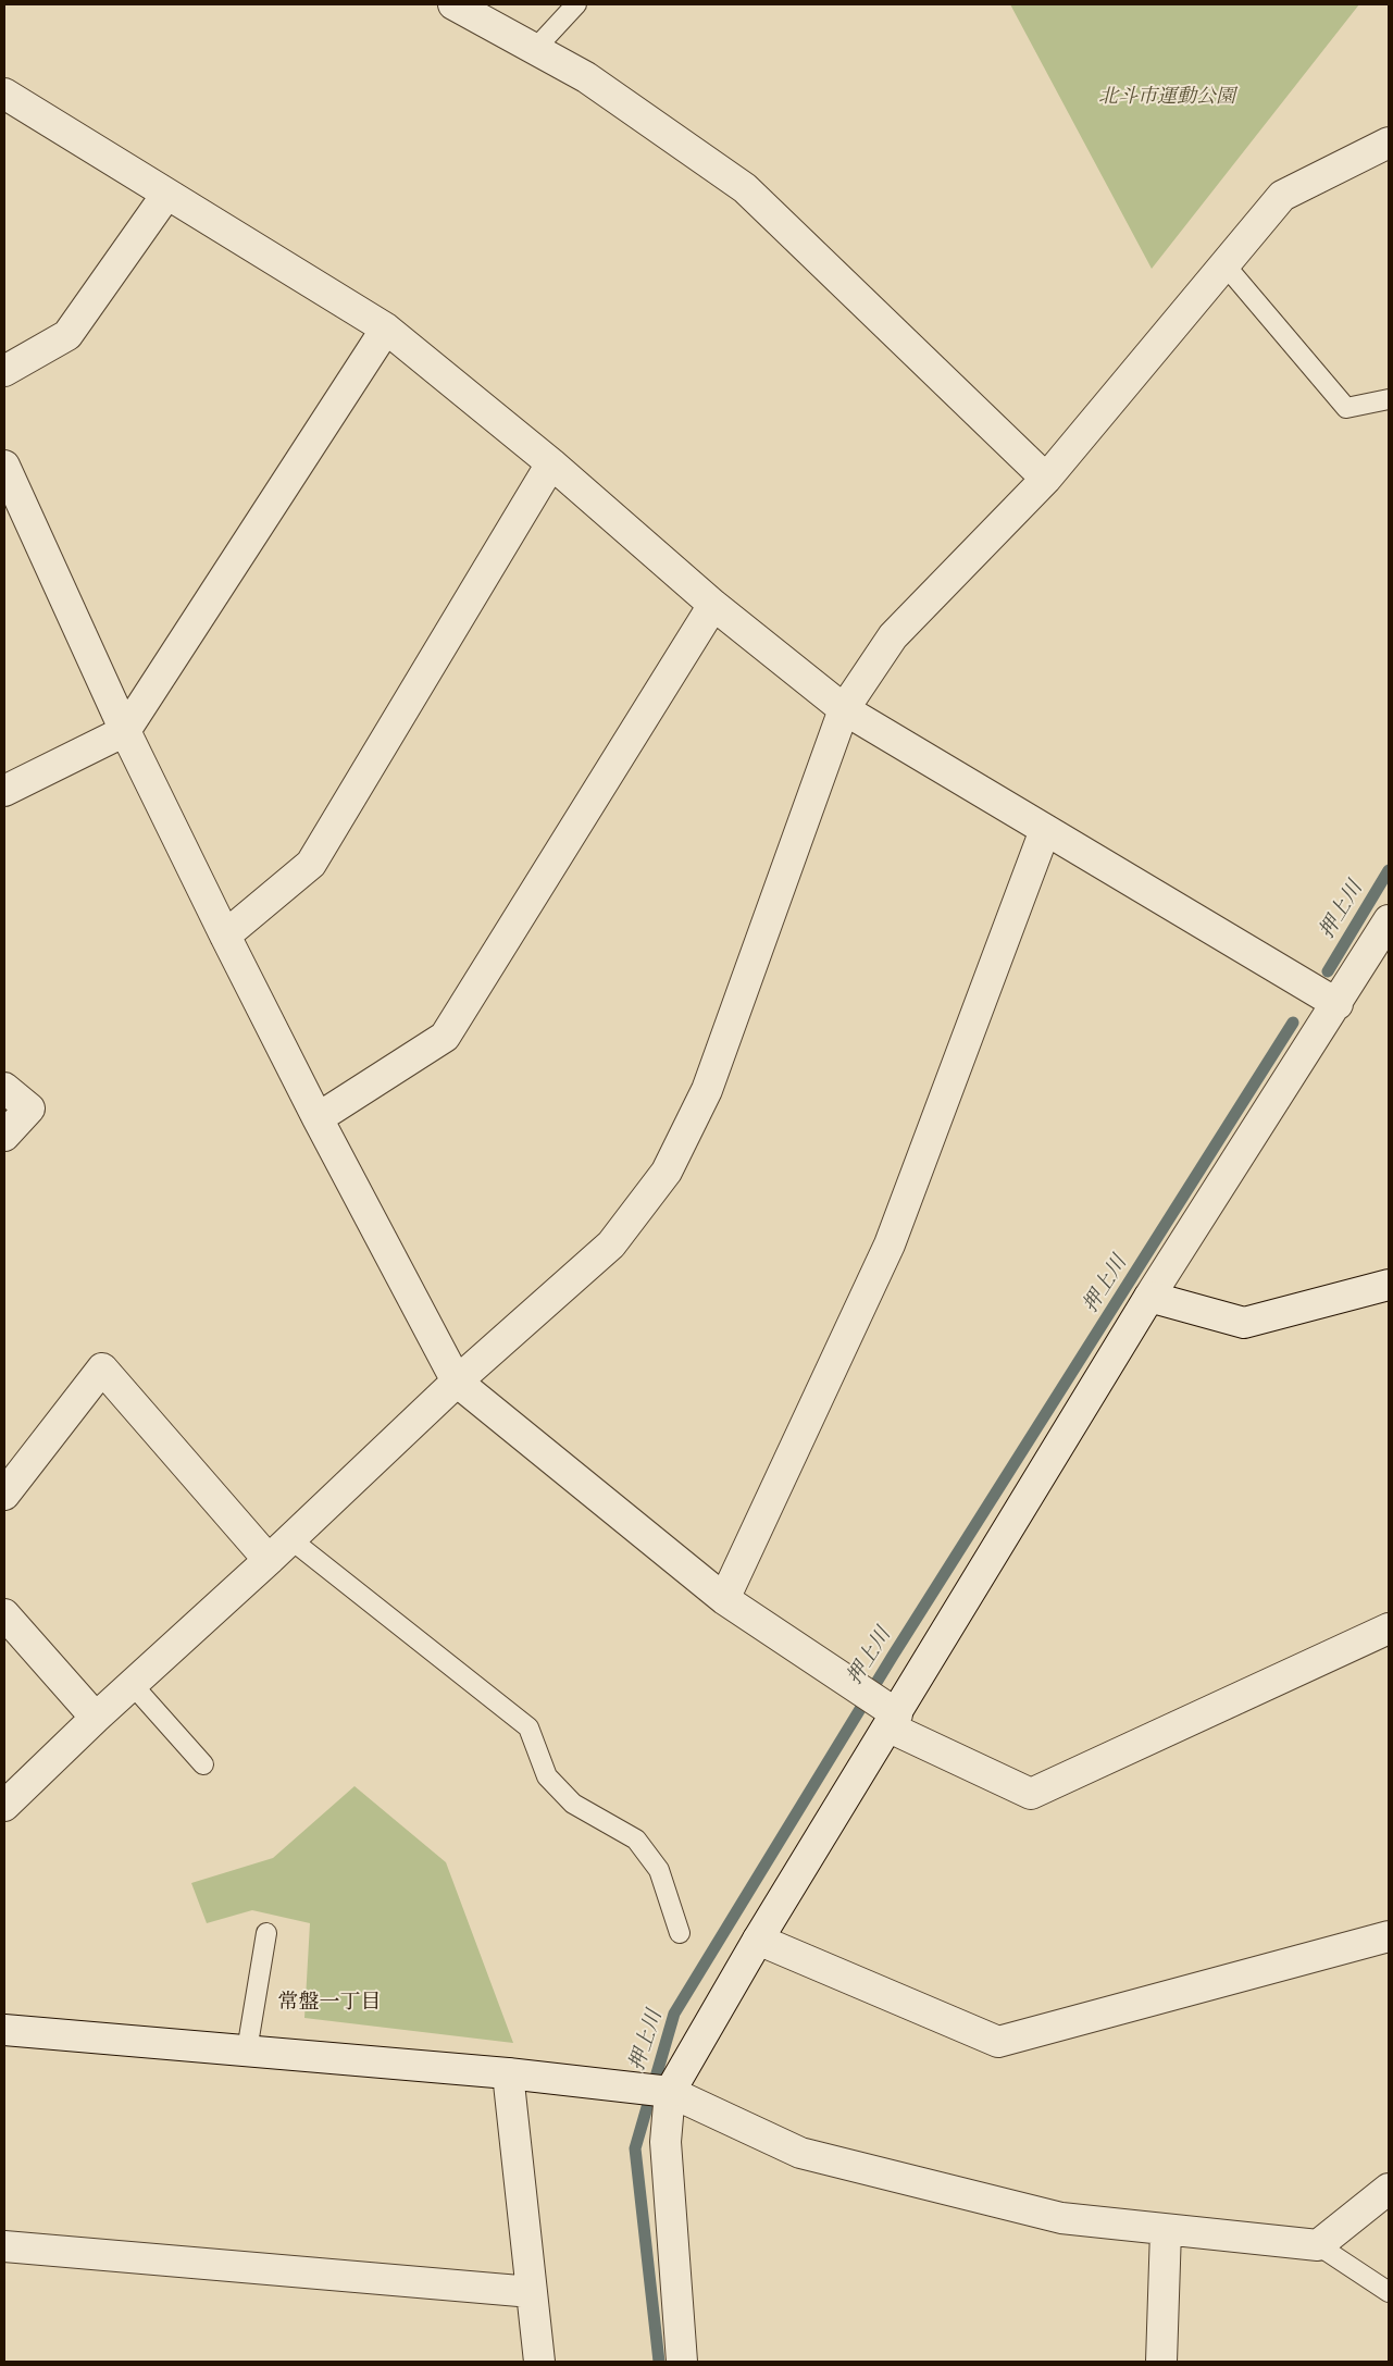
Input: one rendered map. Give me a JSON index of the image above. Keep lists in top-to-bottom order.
{
  "districts": ["常盤一丁目"],
  "water": ["押上川"],
  "parks": ["北斗市運動公園"]
}
